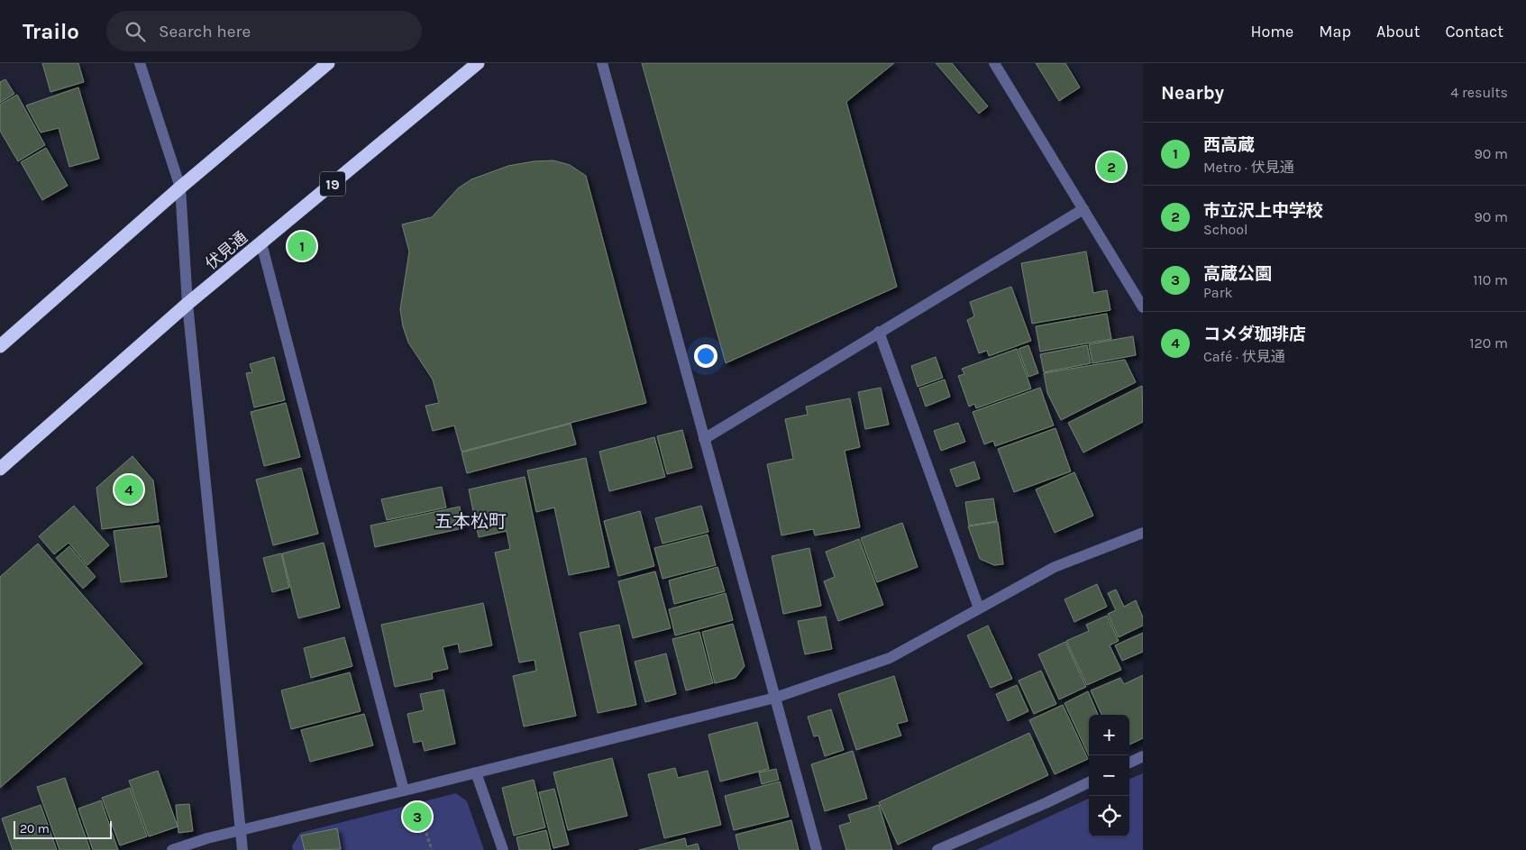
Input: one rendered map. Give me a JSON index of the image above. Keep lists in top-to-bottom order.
{
  "streets": {
    "highway": ["19", "伏見通"]
  },
  "districts": ["五本松町"],
  "scale_bar": "20 m",
  "page": {
    "header": "Trailo",
    "search": "Search here",
    "nav": [
      "Home",
      "Map",
      "About",
      "Contact"
    ],
    "heading": ["Nearby", "4 results"],
    "list": [
      {
        "mark": "1",
        "name": "西高蔵",
        "note": "Metro · 伏見通",
        "value": "90 m"
      },
      {
        "mark": "2",
        "name": "市立沢上中学校",
        "note": "School",
        "value": "90 m"
      },
      {
        "mark": "3",
        "name": "高蔵公園",
        "note": "Park",
        "value": "110 m"
      },
      {
        "mark": "4",
        "name": "コメダ珈琲店",
        "note": "Café · 伏見通",
        "value": "120 m"
      }
    ],
    "pins": [
      "2",
      "1",
      "4",
      "3"
    ],
    "map_buttons": ["+", "−"],
    "scale": "20 m"
  }
}
